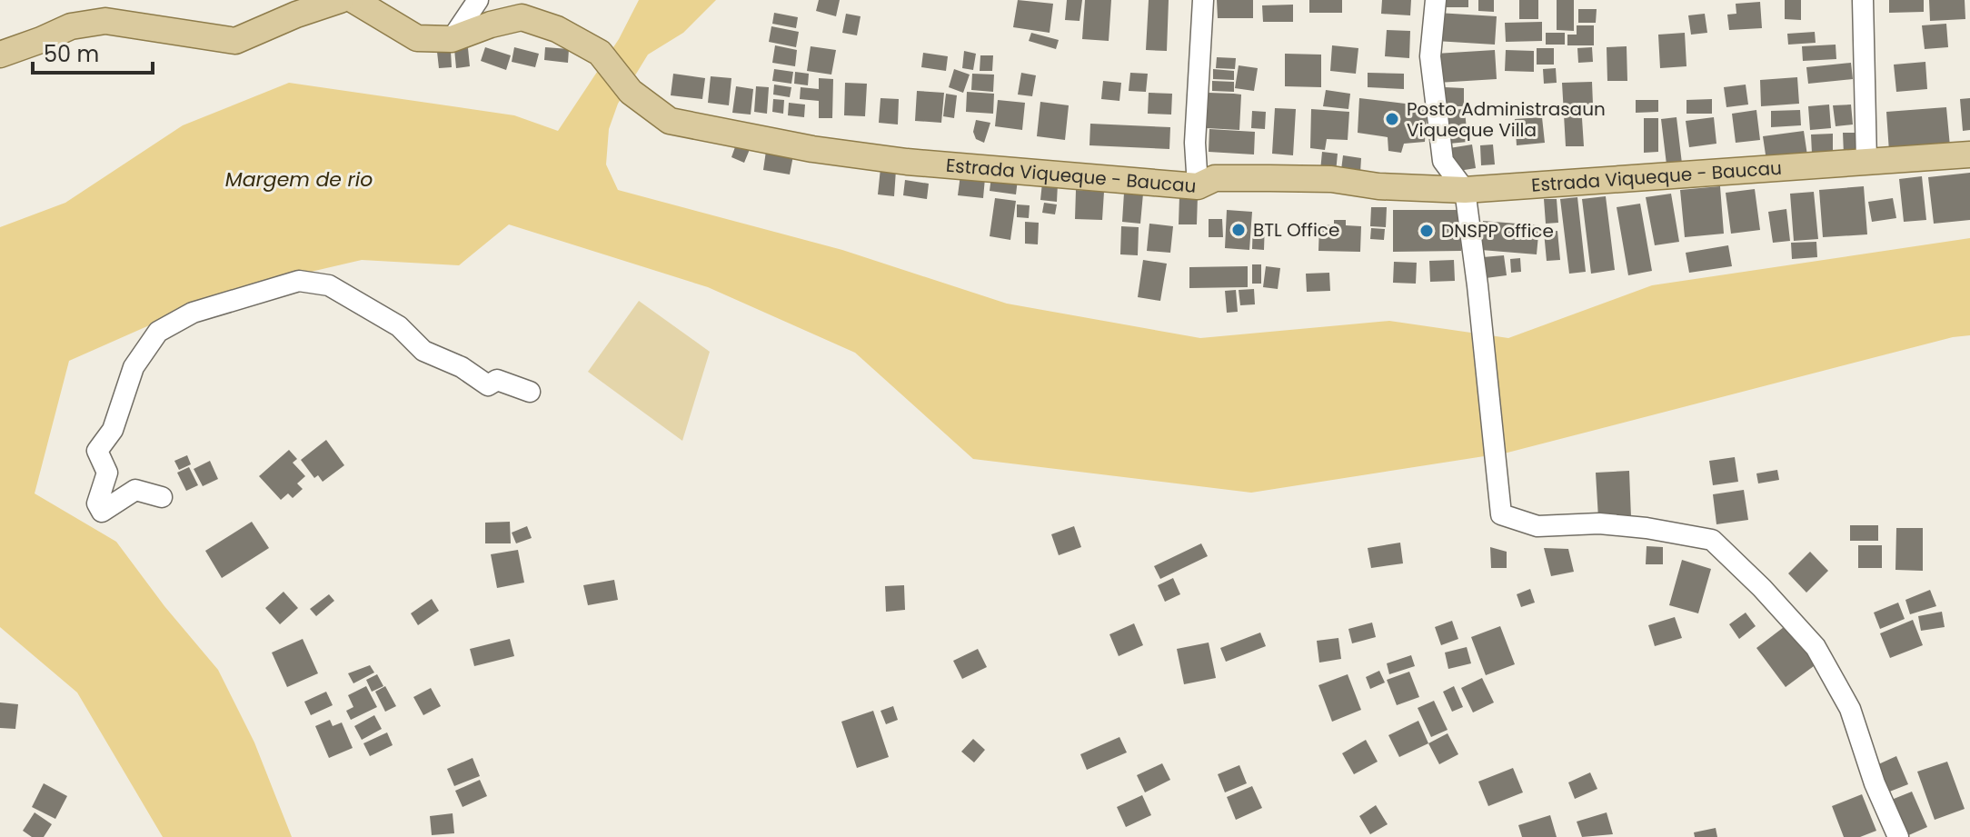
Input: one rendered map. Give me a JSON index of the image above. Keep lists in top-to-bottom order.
{
  "streets": {
    "main road": ["Estrada Viqueque - Baucau"]
  },
  "water": ["Margem de rio"],
  "places": ["Posto Administrasaun Viqueque Villa", "BTL Office", "DNSPP office"],
  "scale_bar": "50 m"
}
